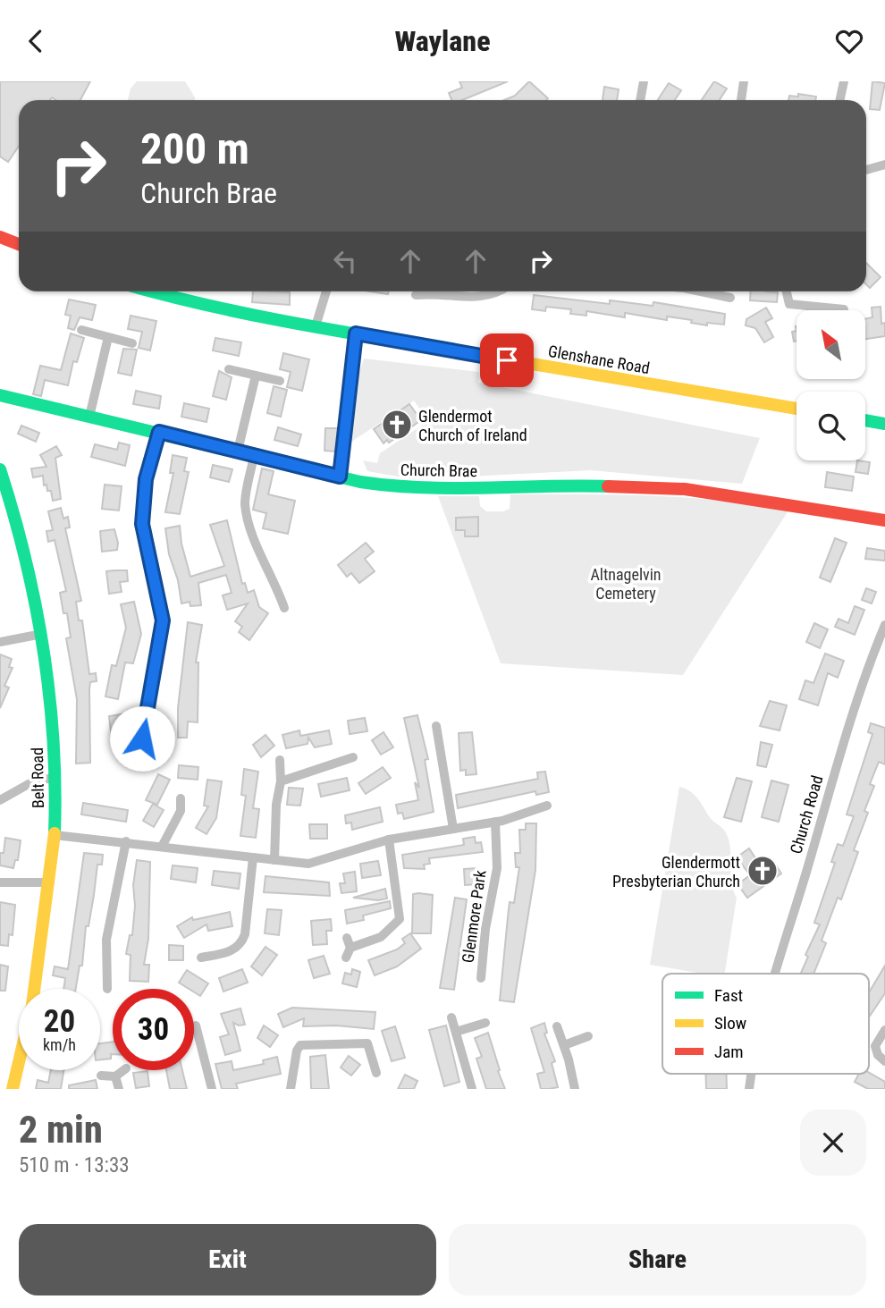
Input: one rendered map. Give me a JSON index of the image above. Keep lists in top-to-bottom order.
{
  "streets": {
    "main road": ["Glenshane Road", "Church Brae", "Belt Road"],
    "street": ["Church Road", "Glenmore Park"]
  },
  "parks": ["Altnagelvin Cemetery"],
  "places": {
    "church": ["Glendermot Church of Ireland", "Glendermott Presbyterian Church"]
  },
  "legend": ["Fast", "Slow", "Jam"],
  "north": "top left",
  "page": {
    "header": "Waylane",
    "turn": ["200 m", "Church Brae"],
    "speed": "20 km/h",
    "limit": "30",
    "heading": ["2 min", "510 m · 13:33"],
    "buttons": ["Exit", "Share"]
  }
}
